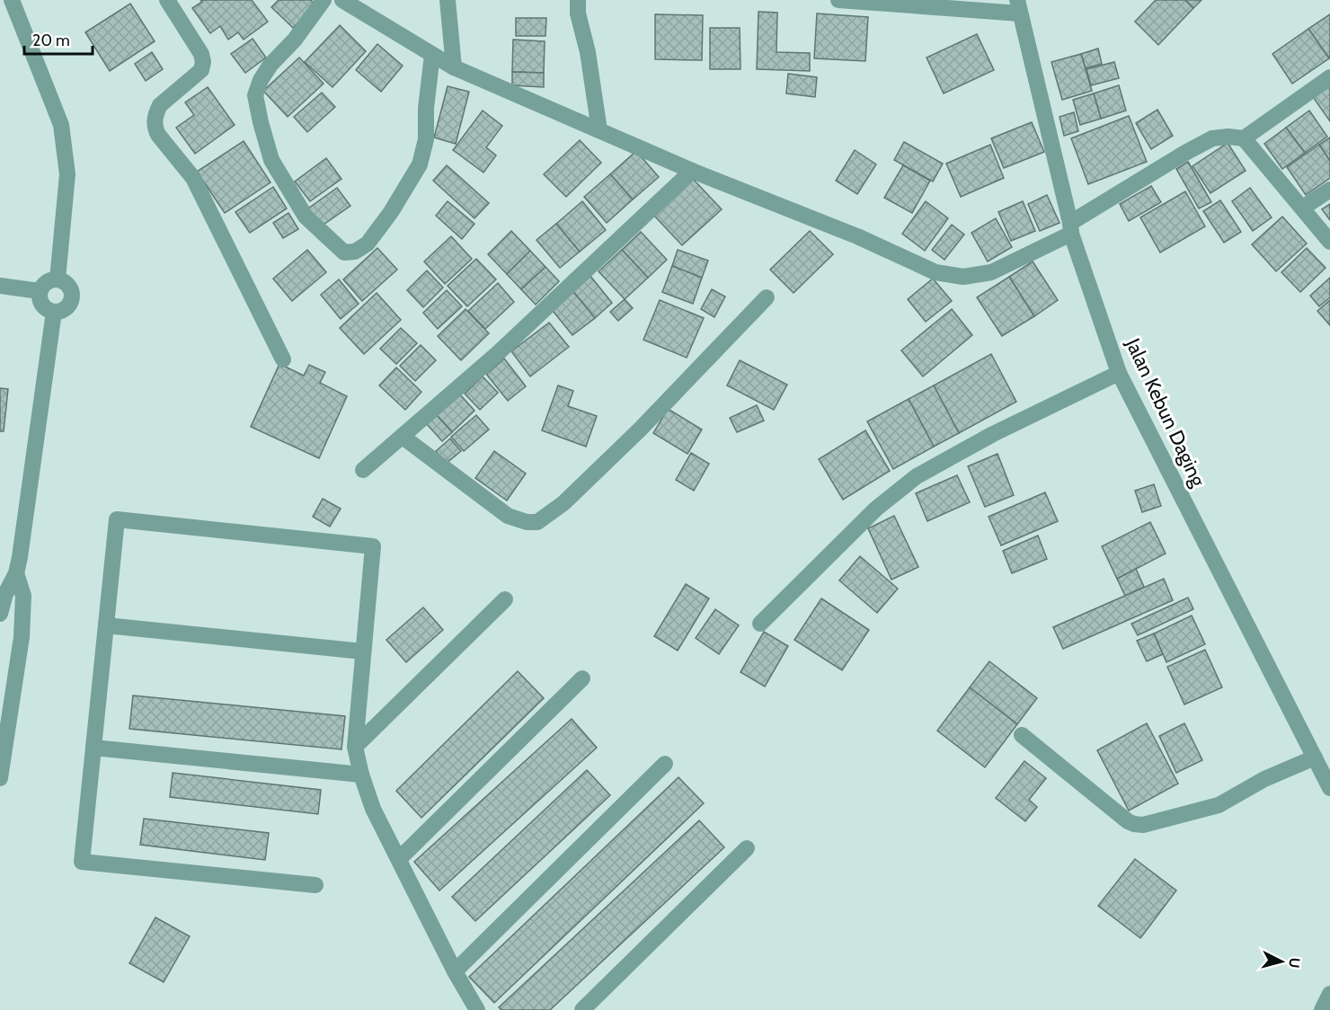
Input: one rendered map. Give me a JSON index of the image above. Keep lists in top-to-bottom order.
{
  "streets": {
    "street": ["Jalan Kebun Daging"]
  },
  "scale_bar": "20 m",
  "north": "right"
}
